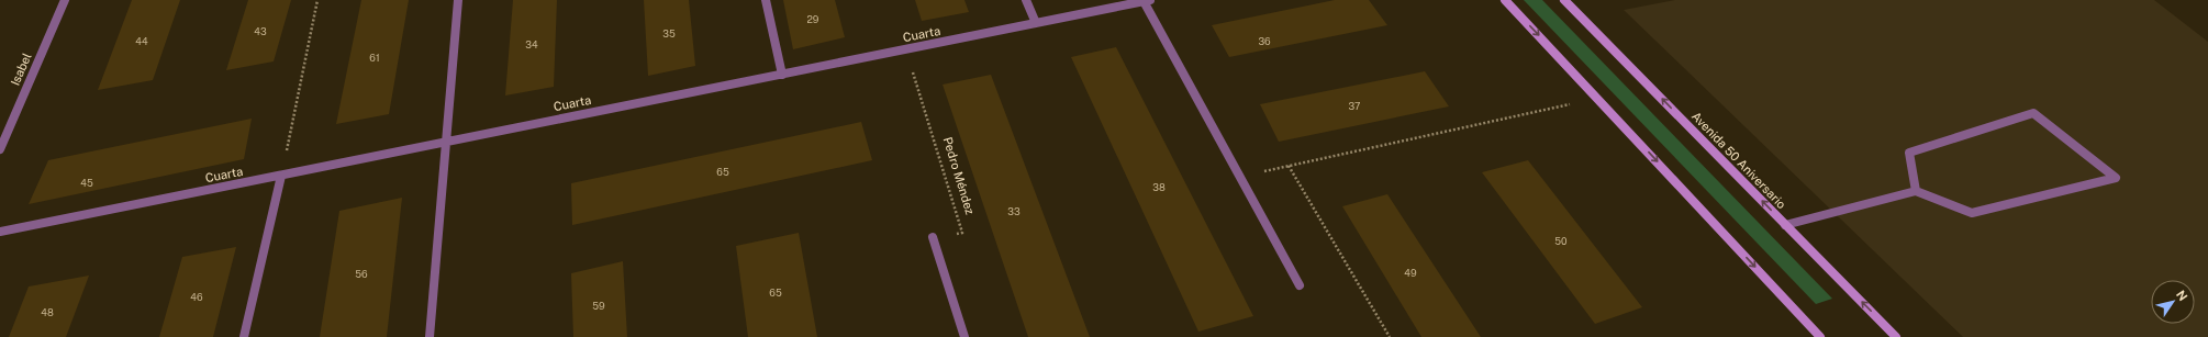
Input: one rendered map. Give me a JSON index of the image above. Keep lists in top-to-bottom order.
{
  "streets": {
    "main road": ["Avenida 50 Aniversario"],
    "street": ["Cuarta", "Isabel"],
    "path": ["Pedro Méndez"]
  },
  "crossings": [
    ["Cuarta", "Pedro Méndez"]
  ],
  "house_numbers": [
    "29",
    "43",
    "35",
    "44",
    "36",
    "34",
    "61",
    "37",
    "65",
    "45",
    "38",
    "33",
    "50",
    "49",
    "56",
    "65",
    "46",
    "59",
    "48"
  ],
  "north": "top right"
}
